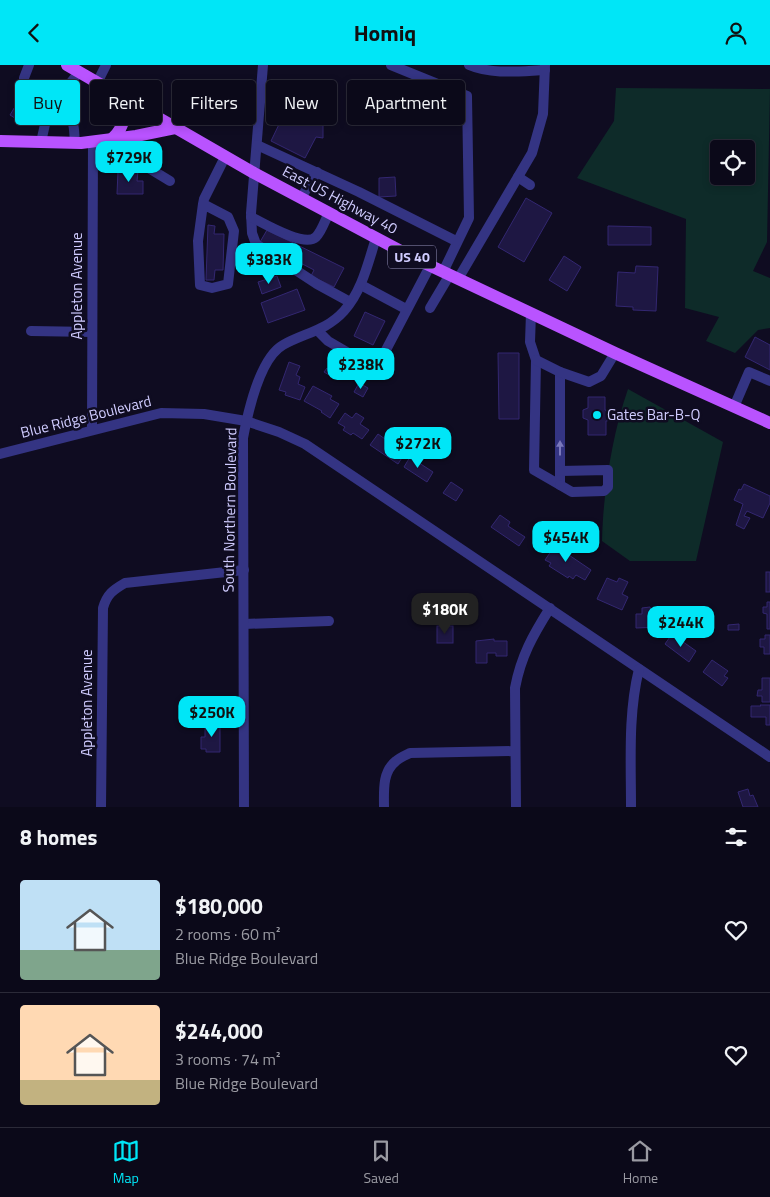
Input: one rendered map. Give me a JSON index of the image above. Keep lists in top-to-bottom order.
{
  "streets": {
    "main road": ["East US Highway 40", "US 40"],
    "street": ["Appleton Avenue", "Blue Ridge Boulevard", "South Northern Boulevard"]
  },
  "crossings": [
    ["East US Highway 40", "South Northern Boulevard"],
    ["Appleton Avenue", "Blue Ridge Boulevard"],
    ["Appleton Avenue", "South Northern Boulevard"],
    ["Blue Ridge Boulevard", "South Northern Boulevard"]
  ],
  "places": ["Gates Bar-B-Q"],
  "page": {
    "header": "Homiq",
    "chip": [
      "Buy",
      "Rent",
      "Filters",
      "New",
      "Apartment"
    ],
    "price": [
      "$729K",
      "$383K",
      "$238K",
      "$272K",
      "$454K",
      "$180K",
      "$244K",
      "$250K"
    ],
    "heading": "8 homes",
    "list": [
      {
        "name": "$180,000",
        "note": "2 rooms · 60 m² · Blue Ridge Boulevard"
      },
      {
        "name": "$244,000",
        "note": "3 rooms · 74 m² · Blue Ridge Boulevard"
      }
    ],
    "tabs": ["Map", "Saved", "Home"]
  }
}
